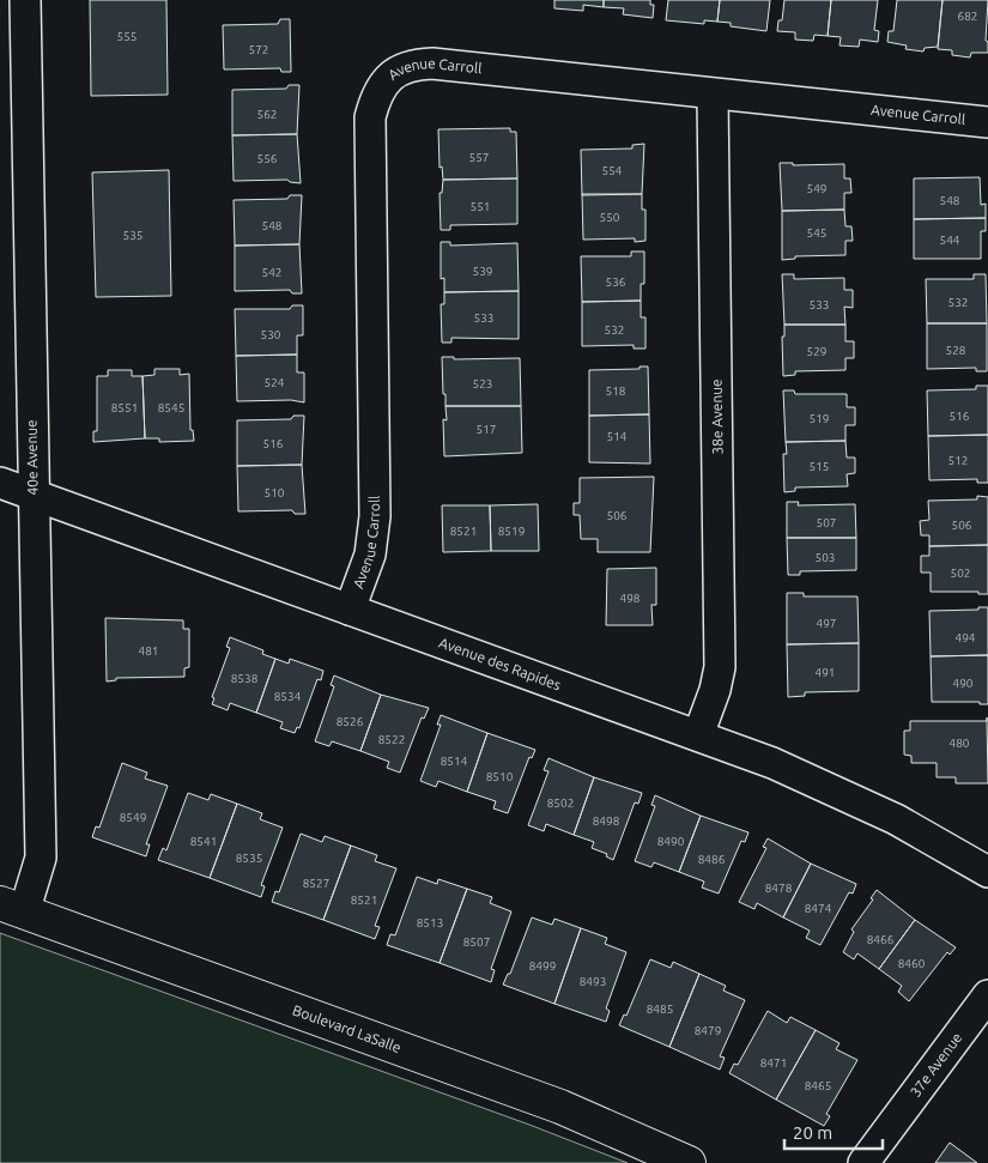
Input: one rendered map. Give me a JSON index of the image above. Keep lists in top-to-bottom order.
{
  "streets": {
    "main road": ["Boulevard LaSalle"],
    "street": [
      "Avenue Carroll",
      "38e Avenue",
      "40e Avenue",
      "Avenue des Rapides",
      "37e Avenue"
    ]
  },
  "crossings": [
    ["Avenue Carroll", "38e Avenue"],
    ["Avenue Carroll", "Avenue des Rapides"],
    ["38e Avenue", "Avenue des Rapides"],
    ["40e Avenue", "Avenue des Rapides"],
    ["40e Avenue", "Boulevard LaSalle"]
  ],
  "house_numbers": [
    "682",
    "555",
    "572",
    "562",
    "557",
    "556",
    "554",
    "549",
    "548",
    "551",
    "550",
    "548",
    "545",
    "535",
    "544",
    "539",
    "542",
    "536",
    "532",
    "533",
    "533",
    "532",
    "530",
    "528",
    "529",
    "524",
    "523",
    "518",
    "8551",
    "8545",
    "516",
    "519",
    "517",
    "514",
    "516",
    "512",
    "515",
    "510",
    "506",
    "507",
    "506",
    "8521",
    "8519",
    "503",
    "502",
    "498",
    "497",
    "494",
    "481",
    "491",
    "8538",
    "490",
    "8534",
    "8526",
    "8522",
    "480",
    "8514",
    "8510",
    "8502",
    "8549",
    "8498",
    "8541",
    "8490",
    "8535",
    "8486",
    "8527",
    "8478",
    "8521",
    "8474",
    "8513",
    "8466",
    "8507",
    "8460",
    "8499",
    "8493",
    "8485",
    "8479",
    "8471",
    "8465"
  ],
  "scale_bar": "20 m"
}
